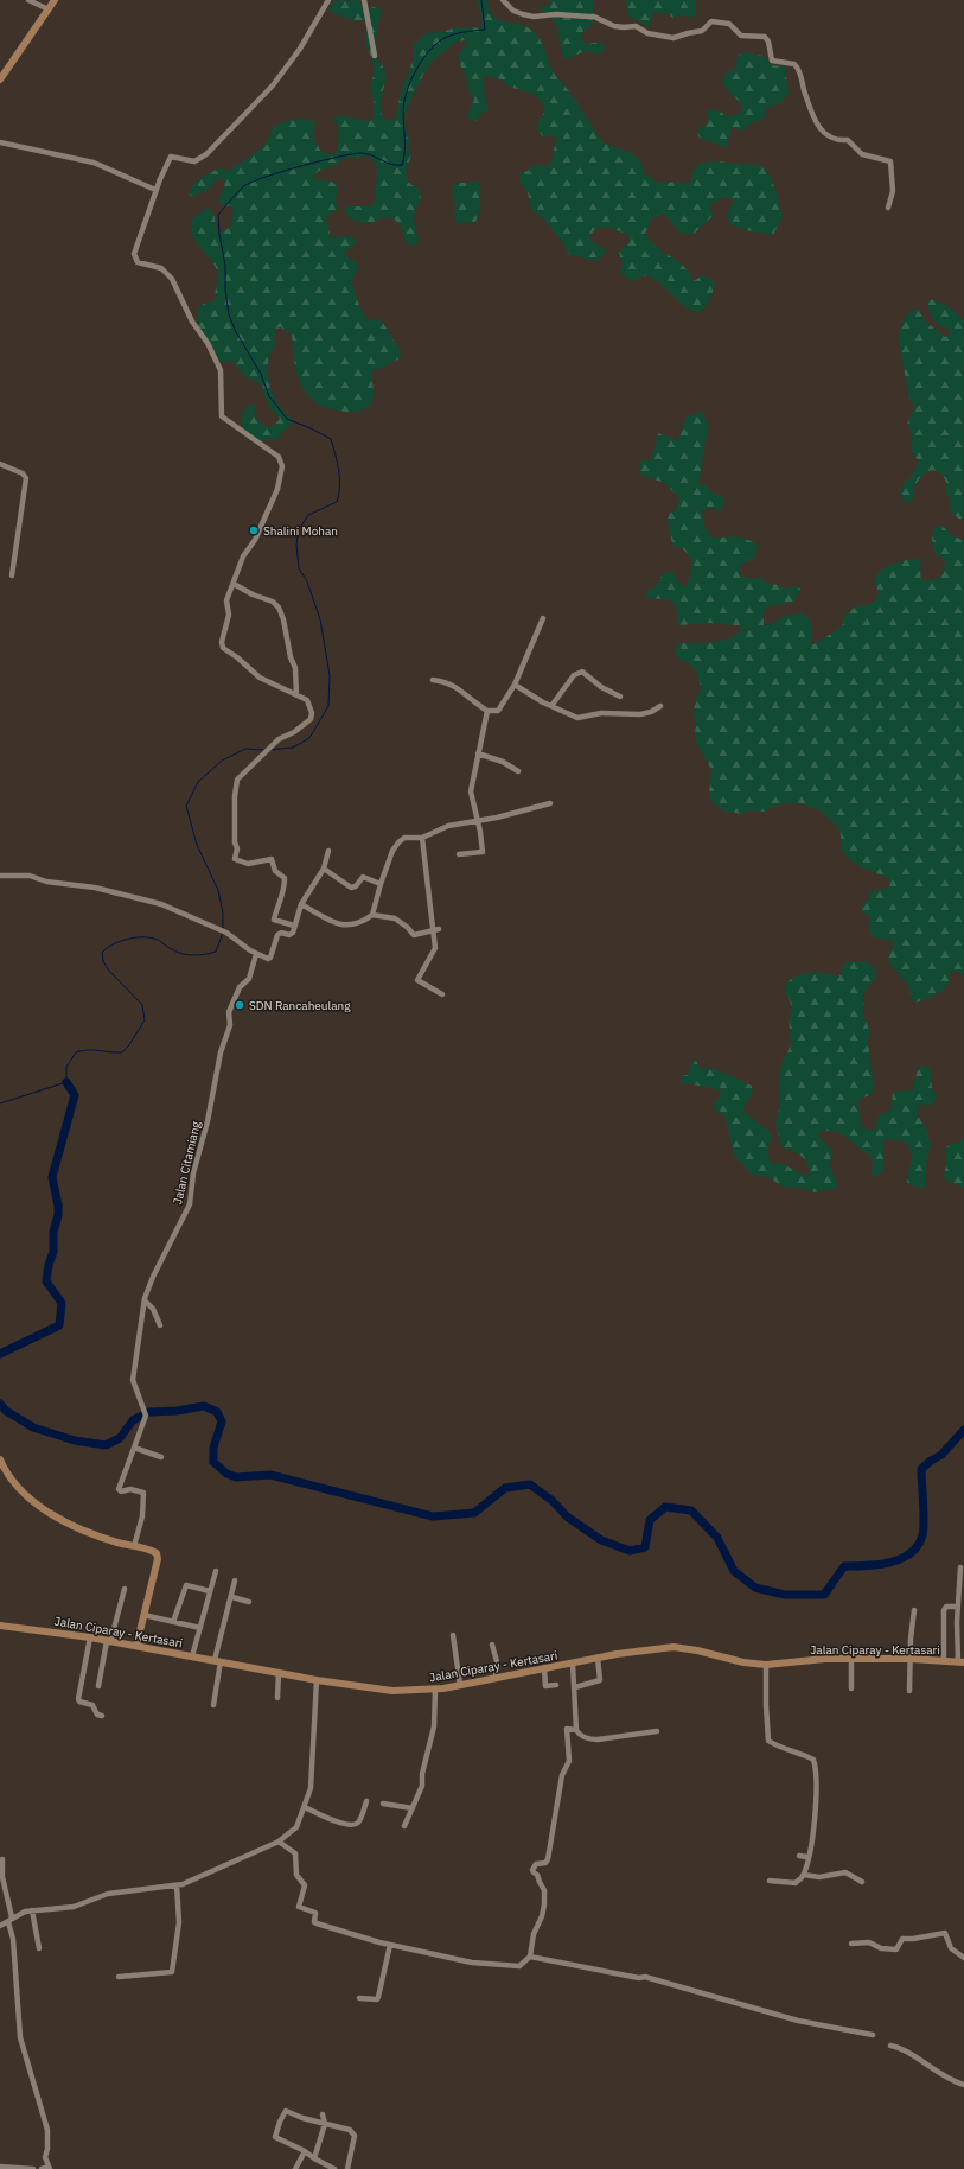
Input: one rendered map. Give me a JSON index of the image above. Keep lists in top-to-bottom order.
{
  "streets": {
    "main road": ["Jalan Ciparay - Kertasari"],
    "street": ["Jalan Citamiang"]
  },
  "places": ["Shalini Mohan", "SDN Rancaheulang"]
}
